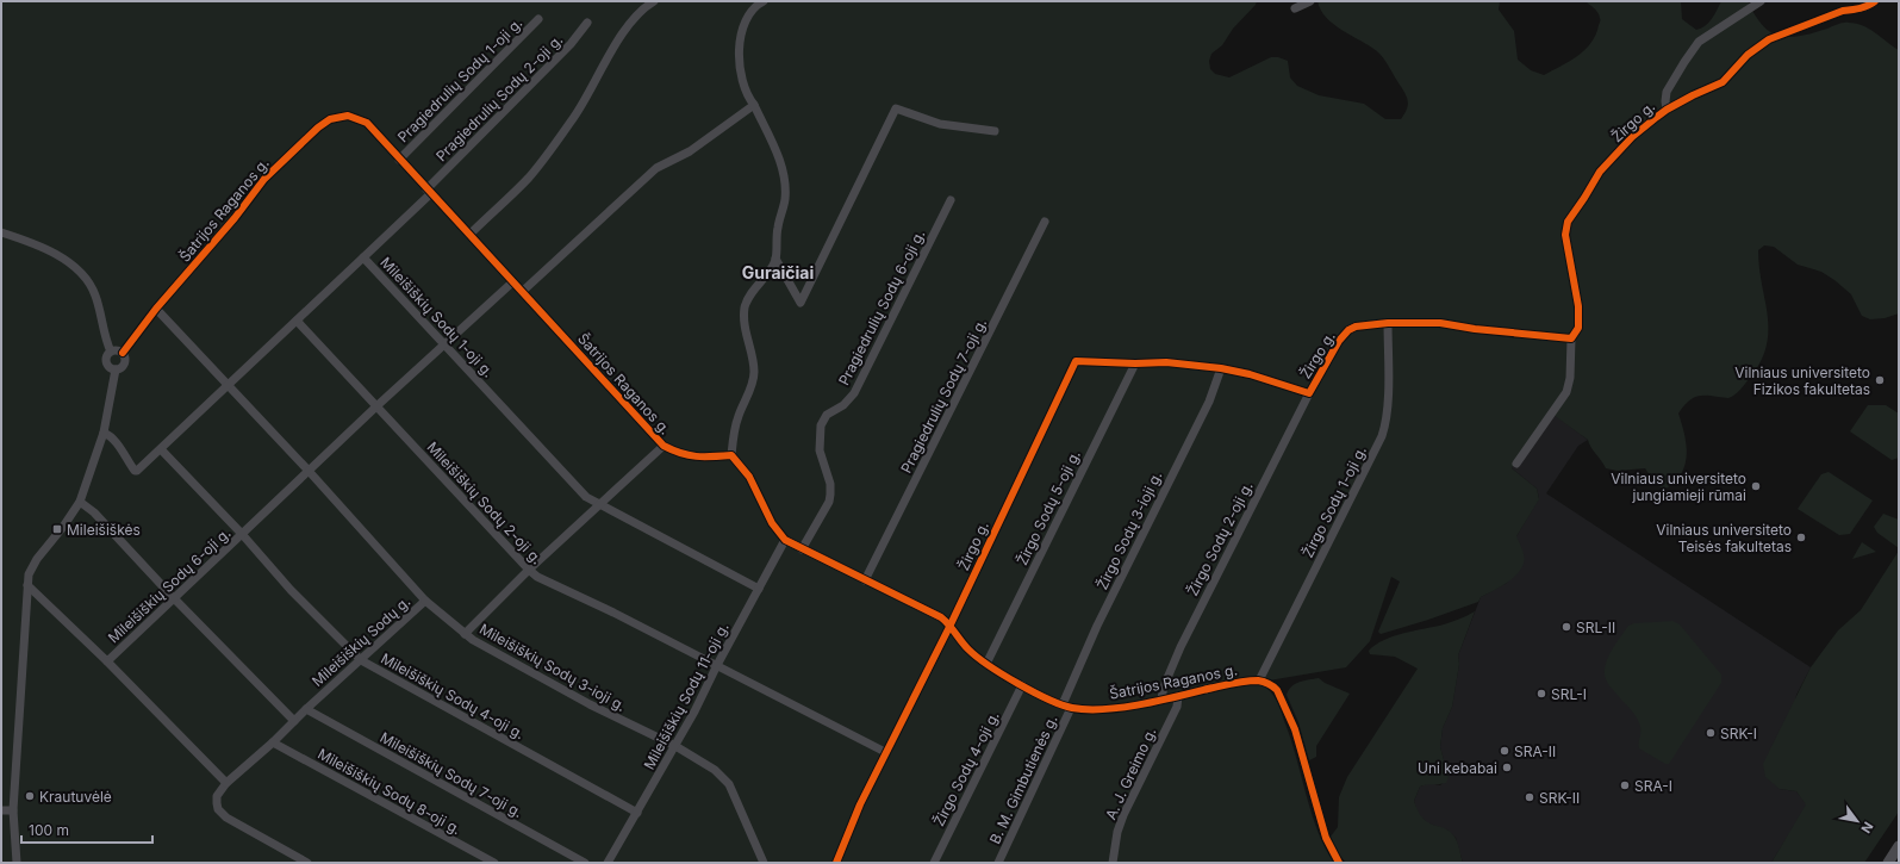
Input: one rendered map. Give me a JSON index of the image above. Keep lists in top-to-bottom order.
{
  "streets": {
    "street": [
      "Pragiedrulių Sodų 1-oji g.",
      "Pragiedrulių Sodų 2-oji g.",
      "Žirgo g.",
      "Šatrijos Raganos g.",
      "Pragiedrulių Sodų 6-oji g.",
      "Mileišiškių Sodų 1-oji g.",
      "Pragiedrulių Sodų 7-oji g.",
      "Žirgo Sodų 1-oji g.",
      "Mileišiškių Sodų 2-oji g.",
      "Žirgo Sodų 5-oji g.",
      "Žirgo Sodų 3-ioji g.",
      "Žirgo Sodų 2-oji g.",
      "Mileišiškių Sodų 6-oji g.",
      "Mileišiškių Sodų g.",
      "Mileišiškių Sodų 3-ioji g.",
      "Mileišiškių Sodų 4-oji g.",
      "Mileišiškių Sodų 11-oji g.",
      "Žirgo Sodų 4-oji g.",
      "A. J. Greimo g.",
      "Mileišiškių Sodų 7-oji g.",
      "B. M. Gimbutienės g.",
      "Mileišiškių Sodų 8-oji g."
    ]
  },
  "crossings": [
    ["Pragiedrulių Sodų 1-oji g.", "Šatrijos Raganos g."],
    ["Pragiedrulių Sodų 2-oji g.", "Šatrijos Raganos g."],
    ["Pragiedrulių Sodų 2-oji g.", "Mileišiškių Sodų 1-oji g."],
    ["Žirgo g.", "Šatrijos Raganos g."],
    ["Žirgo g.", "Žirgo Sodų 1-oji g."],
    ["Žirgo g.", "Žirgo Sodų 5-oji g."],
    ["Žirgo g.", "Žirgo Sodų 3-ioji g."],
    ["Žirgo g.", "Žirgo Sodų 2-oji g."],
    ["Šatrijos Raganos g.", "Pragiedrulių Sodų 6-oji g."],
    ["Šatrijos Raganos g.", "Pragiedrulių Sodų 7-oji g."],
    ["Šatrijos Raganos g.", "Žirgo Sodų 1-oji g."],
    ["Šatrijos Raganos g.", "Žirgo Sodų 5-oji g."],
    ["Šatrijos Raganos g.", "Žirgo Sodų 3-ioji g."],
    ["Šatrijos Raganos g.", "Žirgo Sodų 2-oji g."],
    ["Šatrijos Raganos g.", "Mileišiškių Sodų 6-oji g."],
    ["Šatrijos Raganos g.", "Mileišiškių Sodų g."],
    ["Šatrijos Raganos g.", "Mileišiškių Sodų 11-oji g."],
    ["Šatrijos Raganos g.", "Žirgo Sodų 4-oji g."],
    ["Šatrijos Raganos g.", "A. J. Greimo g."],
    ["Šatrijos Raganos g.", "B. M. Gimbutienės g."],
    ["Mileišiškių Sodų 1-oji g.", "Mileišiškių Sodų 2-oji g."],
    ["Mileišiškių Sodų 1-oji g.", "Mileišiškių Sodų 6-oji g."],
    ["Mileišiškių Sodų 1-oji g.", "Mileišiškių Sodų g."],
    ["Mileišiškių Sodų 1-oji g.", "Mileišiškių Sodų 4-oji g."],
    ["Mileišiškių Sodų 1-oji g.", "Mileišiškių Sodų 11-oji g."],
    ["Mileišiškių Sodų 2-oji g.", "Mileišiškių Sodų 6-oji g."],
    ["Mileišiškių Sodų 2-oji g.", "Mileišiškių Sodų 11-oji g."],
    ["Mileišiškių Sodų 6-oji g.", "Mileišiškių Sodų g."],
    ["Mileišiškių Sodų 6-oji g.", "Mileišiškių Sodų 4-oji g."],
    ["Mileišiškių Sodų g.", "Mileišiškių Sodų 3-ioji g."],
    ["Mileišiškių Sodų g.", "Mileišiškių Sodų 4-oji g."],
    ["Mileišiškių Sodų g.", "Mileišiškių Sodų 7-oji g."],
    ["Mileišiškių Sodų g.", "Mileišiškių Sodų 8-oji g."],
    ["Mileišiškių Sodų 3-ioji g.", "Mileišiškių Sodų 11-oji g."],
    ["Mileišiškių Sodų 4-oji g.", "Mileišiškių Sodų 11-oji g."]
  ],
  "districts": ["Guraičiai"],
  "places": {
    "other": [
      "Vilniaus universiteto Fizikos fakultetas",
      "Vilniaus universiteto jungiamieji rūmai",
      "Vilniaus universiteto Teisės fakultetas",
      "SRL-II",
      "SRL-I",
      "SRK-I",
      "SRA-II",
      "Uni kebabai",
      "SRA-I",
      "Krautuvėlė",
      "SRK-II"
    ],
    "transit": ["Mileišiškės"]
  },
  "scale_bar": "100 m",
  "north": "bottom right"
}
